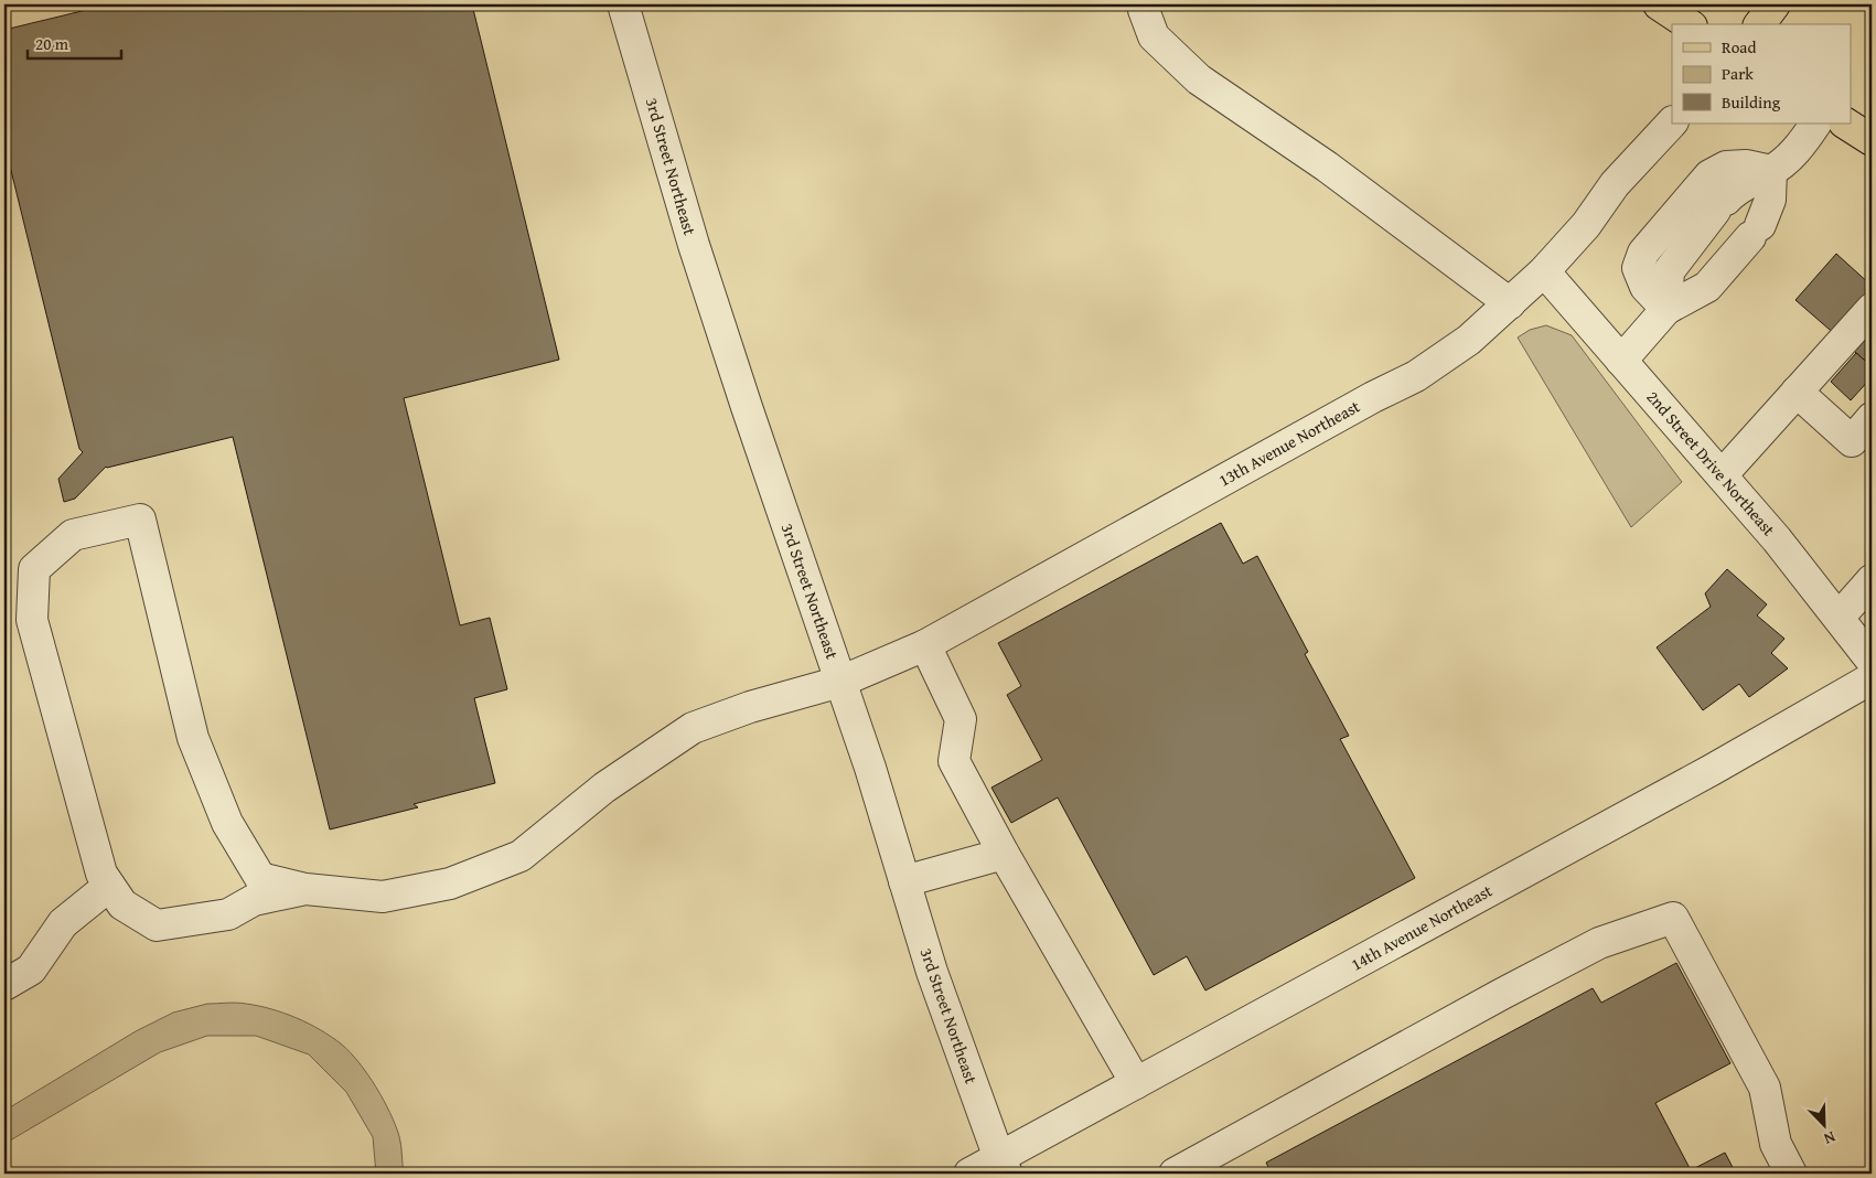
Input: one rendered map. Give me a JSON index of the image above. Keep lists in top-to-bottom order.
{
  "streets": {
    "street": [
      "3rd Street Northeast",
      "13th Avenue Northeast",
      "2nd Street Drive Northeast",
      "14th Avenue Northeast"
    ]
  },
  "crossings": [
    ["3rd Street Northeast", "13th Avenue Northeast"],
    ["3rd Street Northeast", "14th Avenue Northeast"],
    ["13th Avenue Northeast", "2nd Street Drive Northeast"]
  ],
  "legend": ["Road", "Park", "Building"],
  "scale_bar": "20 m",
  "north": "bottom right"
}
